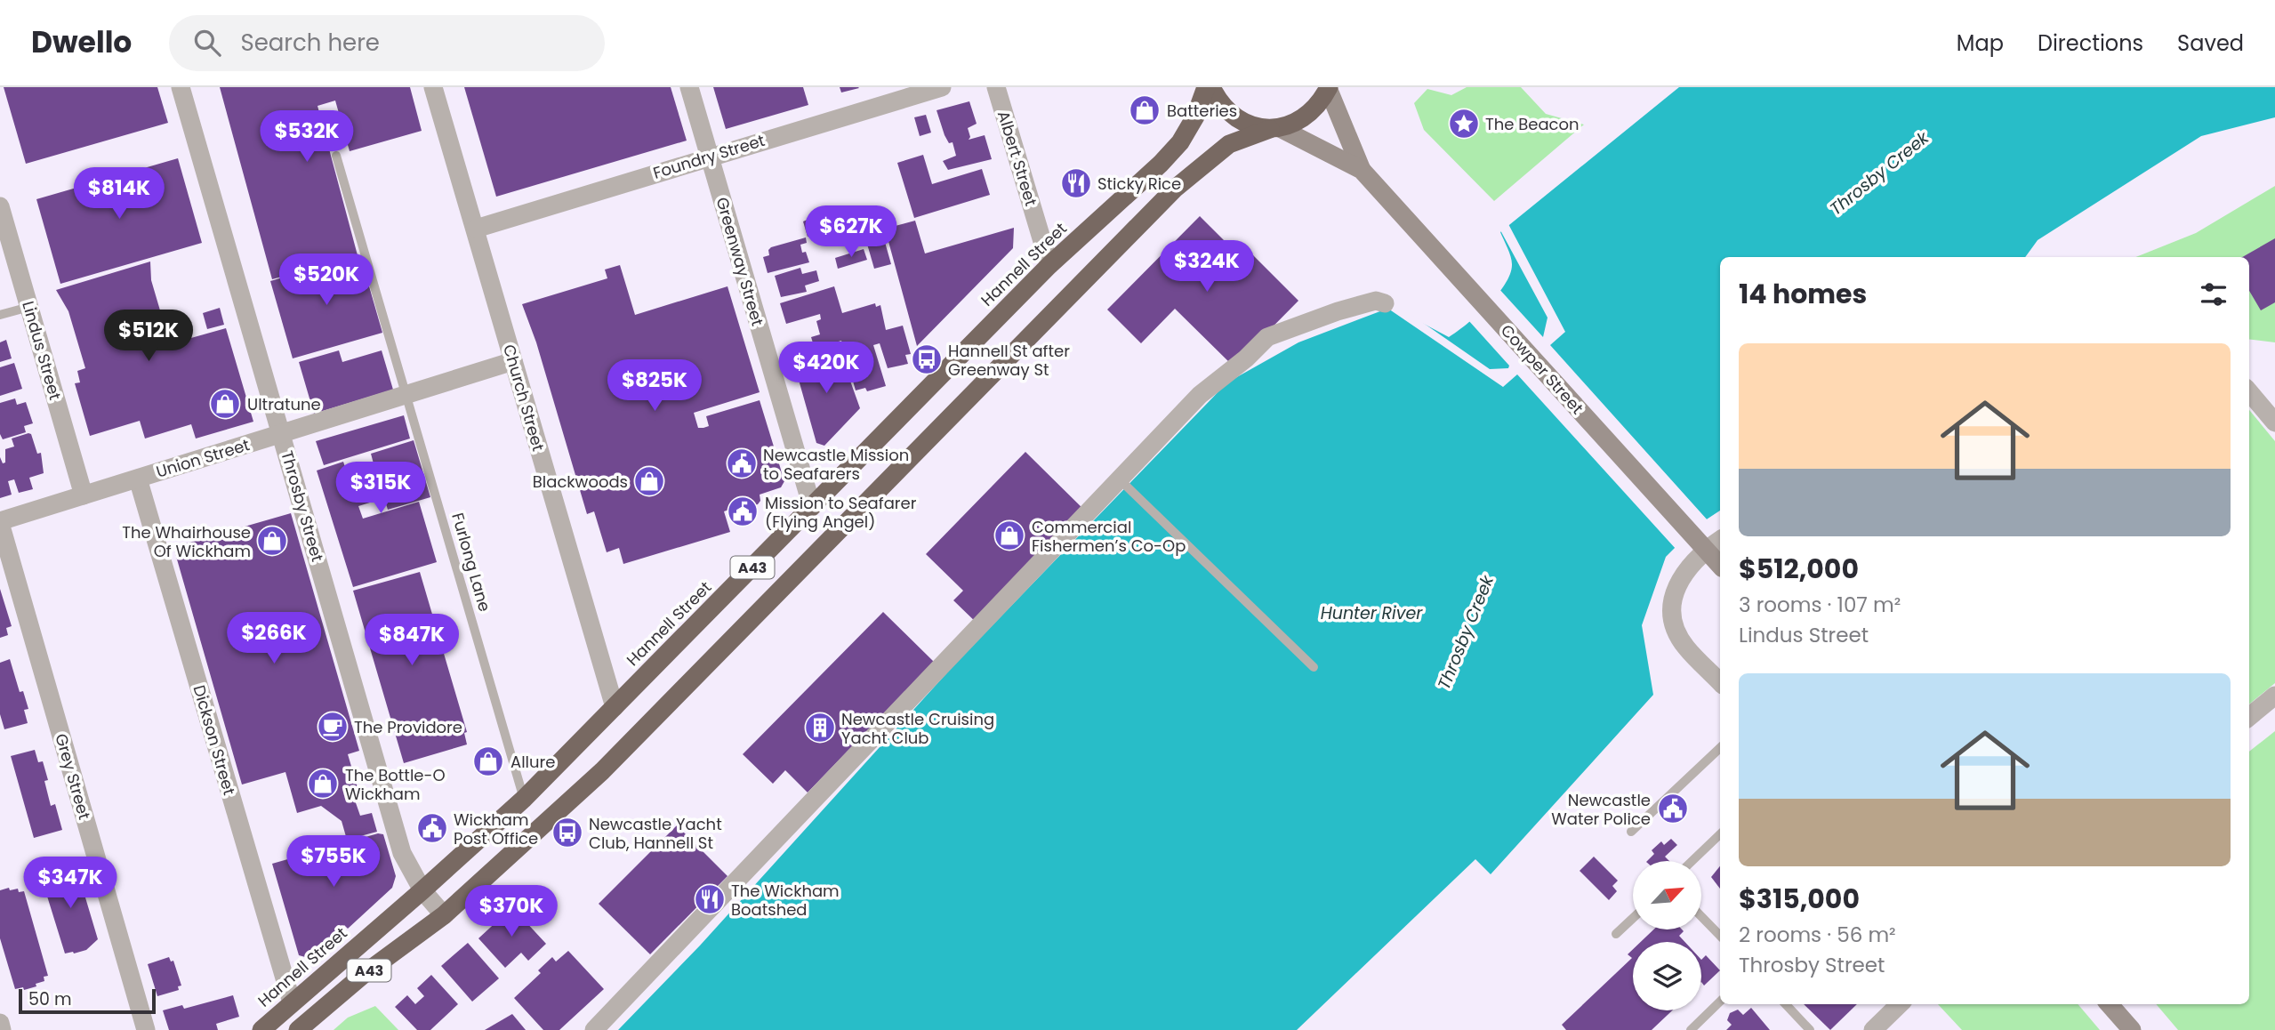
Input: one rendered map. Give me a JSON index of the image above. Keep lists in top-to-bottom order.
{
  "streets": {
    "highway": ["Hannell Street", "A43"],
    "main road": ["Cowper Street"],
    "street": [
      "Foundry Street",
      "Albert Street",
      "Greenway Street",
      "Lindus Street",
      "Church Street",
      "Union Street",
      "Throsby Street",
      "Dickson Street",
      "Grey Street"
    ],
    "lane": ["Furlong Lane"]
  },
  "crossings": [
    ["Foundry Street", "Greenway Street"],
    ["Foundry Street", "Church Street"],
    ["Albert Street", "Hannell Street"],
    ["Greenway Street", "Hannell Street"],
    ["Hannell Street", "Church Street"],
    ["Hannell Street", "Throsby Street"],
    ["Hannell Street", "Furlong Lane"],
    ["Hannell Street", "Dickson Street"],
    ["Lindus Street", "Union Street"],
    ["Cowper Street", "A43"],
    ["Church Street", "Union Street"],
    ["Union Street", "Throsby Street"],
    ["Union Street", "Furlong Lane"],
    ["Union Street", "Dickson Street"],
    ["Union Street", "Grey Street"],
    ["Throsby Street", "A43"]
  ],
  "water": ["Throsby Creek", "Hunter River"],
  "places": {
    "shop": [
      "Batteries",
      "Ultratune",
      "Blackwoods",
      "Commercial Fishermen’s Co-Op",
      "The Whairhouse Of Wickham",
      "Allure",
      "The Bottle-O Wickham"
    ],
    "place": ["The Beacon"],
    "restaurant": ["Sticky Rice", "The Wickham Boatshed"],
    "bus stop": ["Hannell St after Greenway St", "Newcastle Yacht Club, Hannell St"],
    "public building": [
      "Newcastle Mission to Seafarers",
      "Mission to Seafarer (Flying Angel)",
      "Newcastle Water Police",
      "Wickham Post Office"
    ],
    "cafe": ["The Providore"],
    "building": ["Newcastle Cruising Yacht Club"]
  },
  "scale_bar": "50 m",
  "north": "top right",
  "page": {
    "header": "Dwello",
    "search": "Search here",
    "nav": ["Map", "Directions", "Saved"],
    "price": [
      "$532K",
      "$814K",
      "$627K",
      "$324K",
      "$520K",
      "$512K",
      "$420K",
      "$825K",
      "$315K",
      "$266K",
      "$847K",
      "$755K",
      "$347K",
      "$370K"
    ],
    "heading": "14 homes",
    "list": [
      {
        "name": "$512,000",
        "note": "3 rooms · 107 m² · Lindus Street"
      },
      {
        "name": "$315,000",
        "note": "2 rooms · 56 m² · Throsby Street"
      }
    ],
    "scale": "50 m"
  }
}
